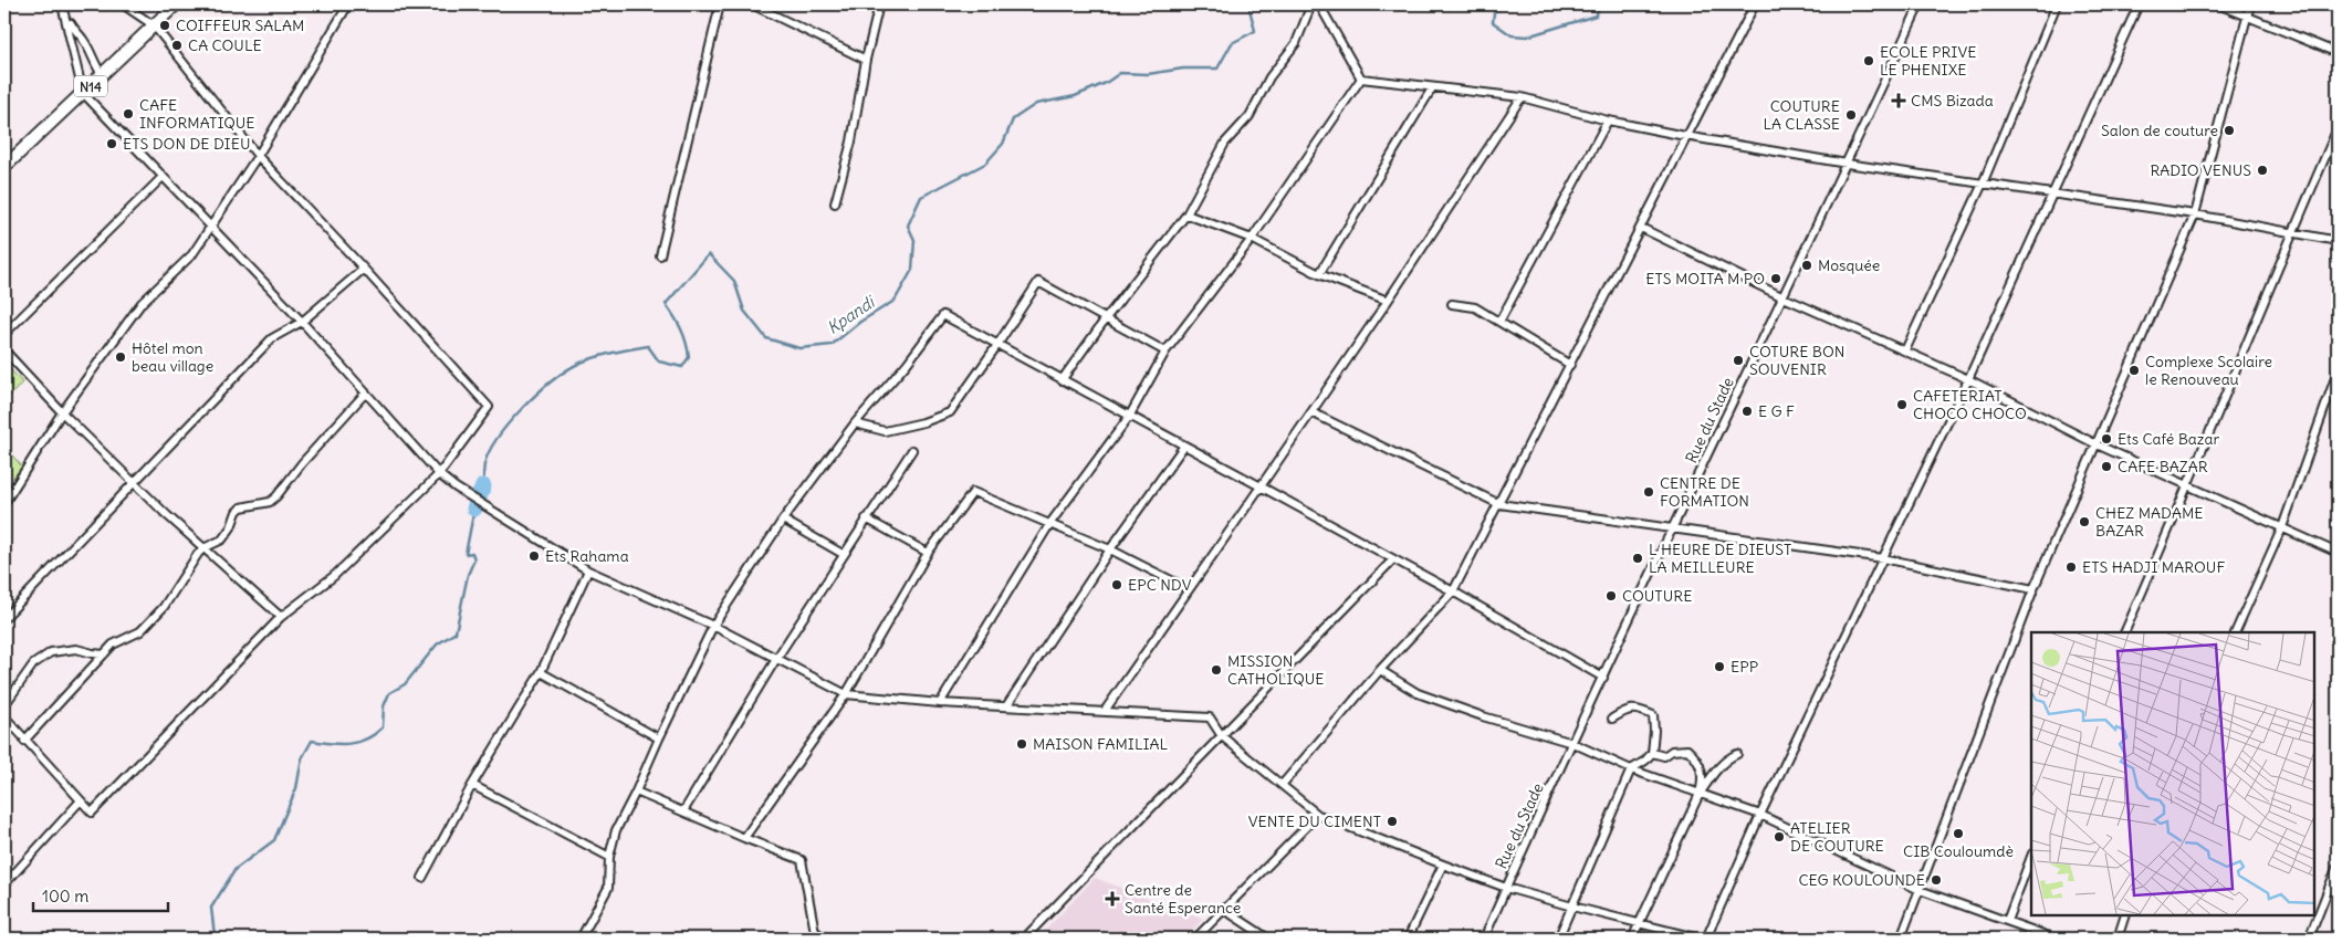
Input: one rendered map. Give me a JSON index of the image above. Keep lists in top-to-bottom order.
{
  "streets": {
    "main road": ["N14"],
    "street": ["Rue du Stade"]
  },
  "water": ["Kpandi"],
  "places": {
    "other": [
      "COIFFEUR SALAM",
      "CA COULE",
      "ECOLE PRIVE LE PHENIXE",
      "CAFE INFORMATIQUE",
      "COUTURE LA CLASSE",
      "Salon de couture",
      "ETS DON DE DIEU",
      "RADIO VENUS",
      "Mosquée",
      "ETS MOITA M PO",
      "Hôtel mon beau village",
      "COTURE BON SOUVENIR",
      "Complexe Scolaire le Renouveau",
      "CAFETERIAT CHOCO CHOCO",
      "E G F",
      "Ets Café Bazar",
      "CAFE BAZAR",
      "CENTRE DE FORMATION",
      "CHEZ MADAME BAZAR",
      "Ets Rahama",
      "L HEURE DE DIEUST LA MEILLEURE",
      "ETS HADJI MAROUF",
      "EPC NDV",
      "COUTURE",
      "EPP",
      "MISSION CATHOLIQUE",
      "MAISON FAMILIAL",
      "VENTE DU CIMENT",
      "CIB Couloumdè",
      "ATELIER DE COUTURE",
      "CEG KOULOUNDE"
    ],
    "health": ["CMS Bizada", "Centre de Santé Esperance"]
  },
  "scale_bar": "100 m"
}
